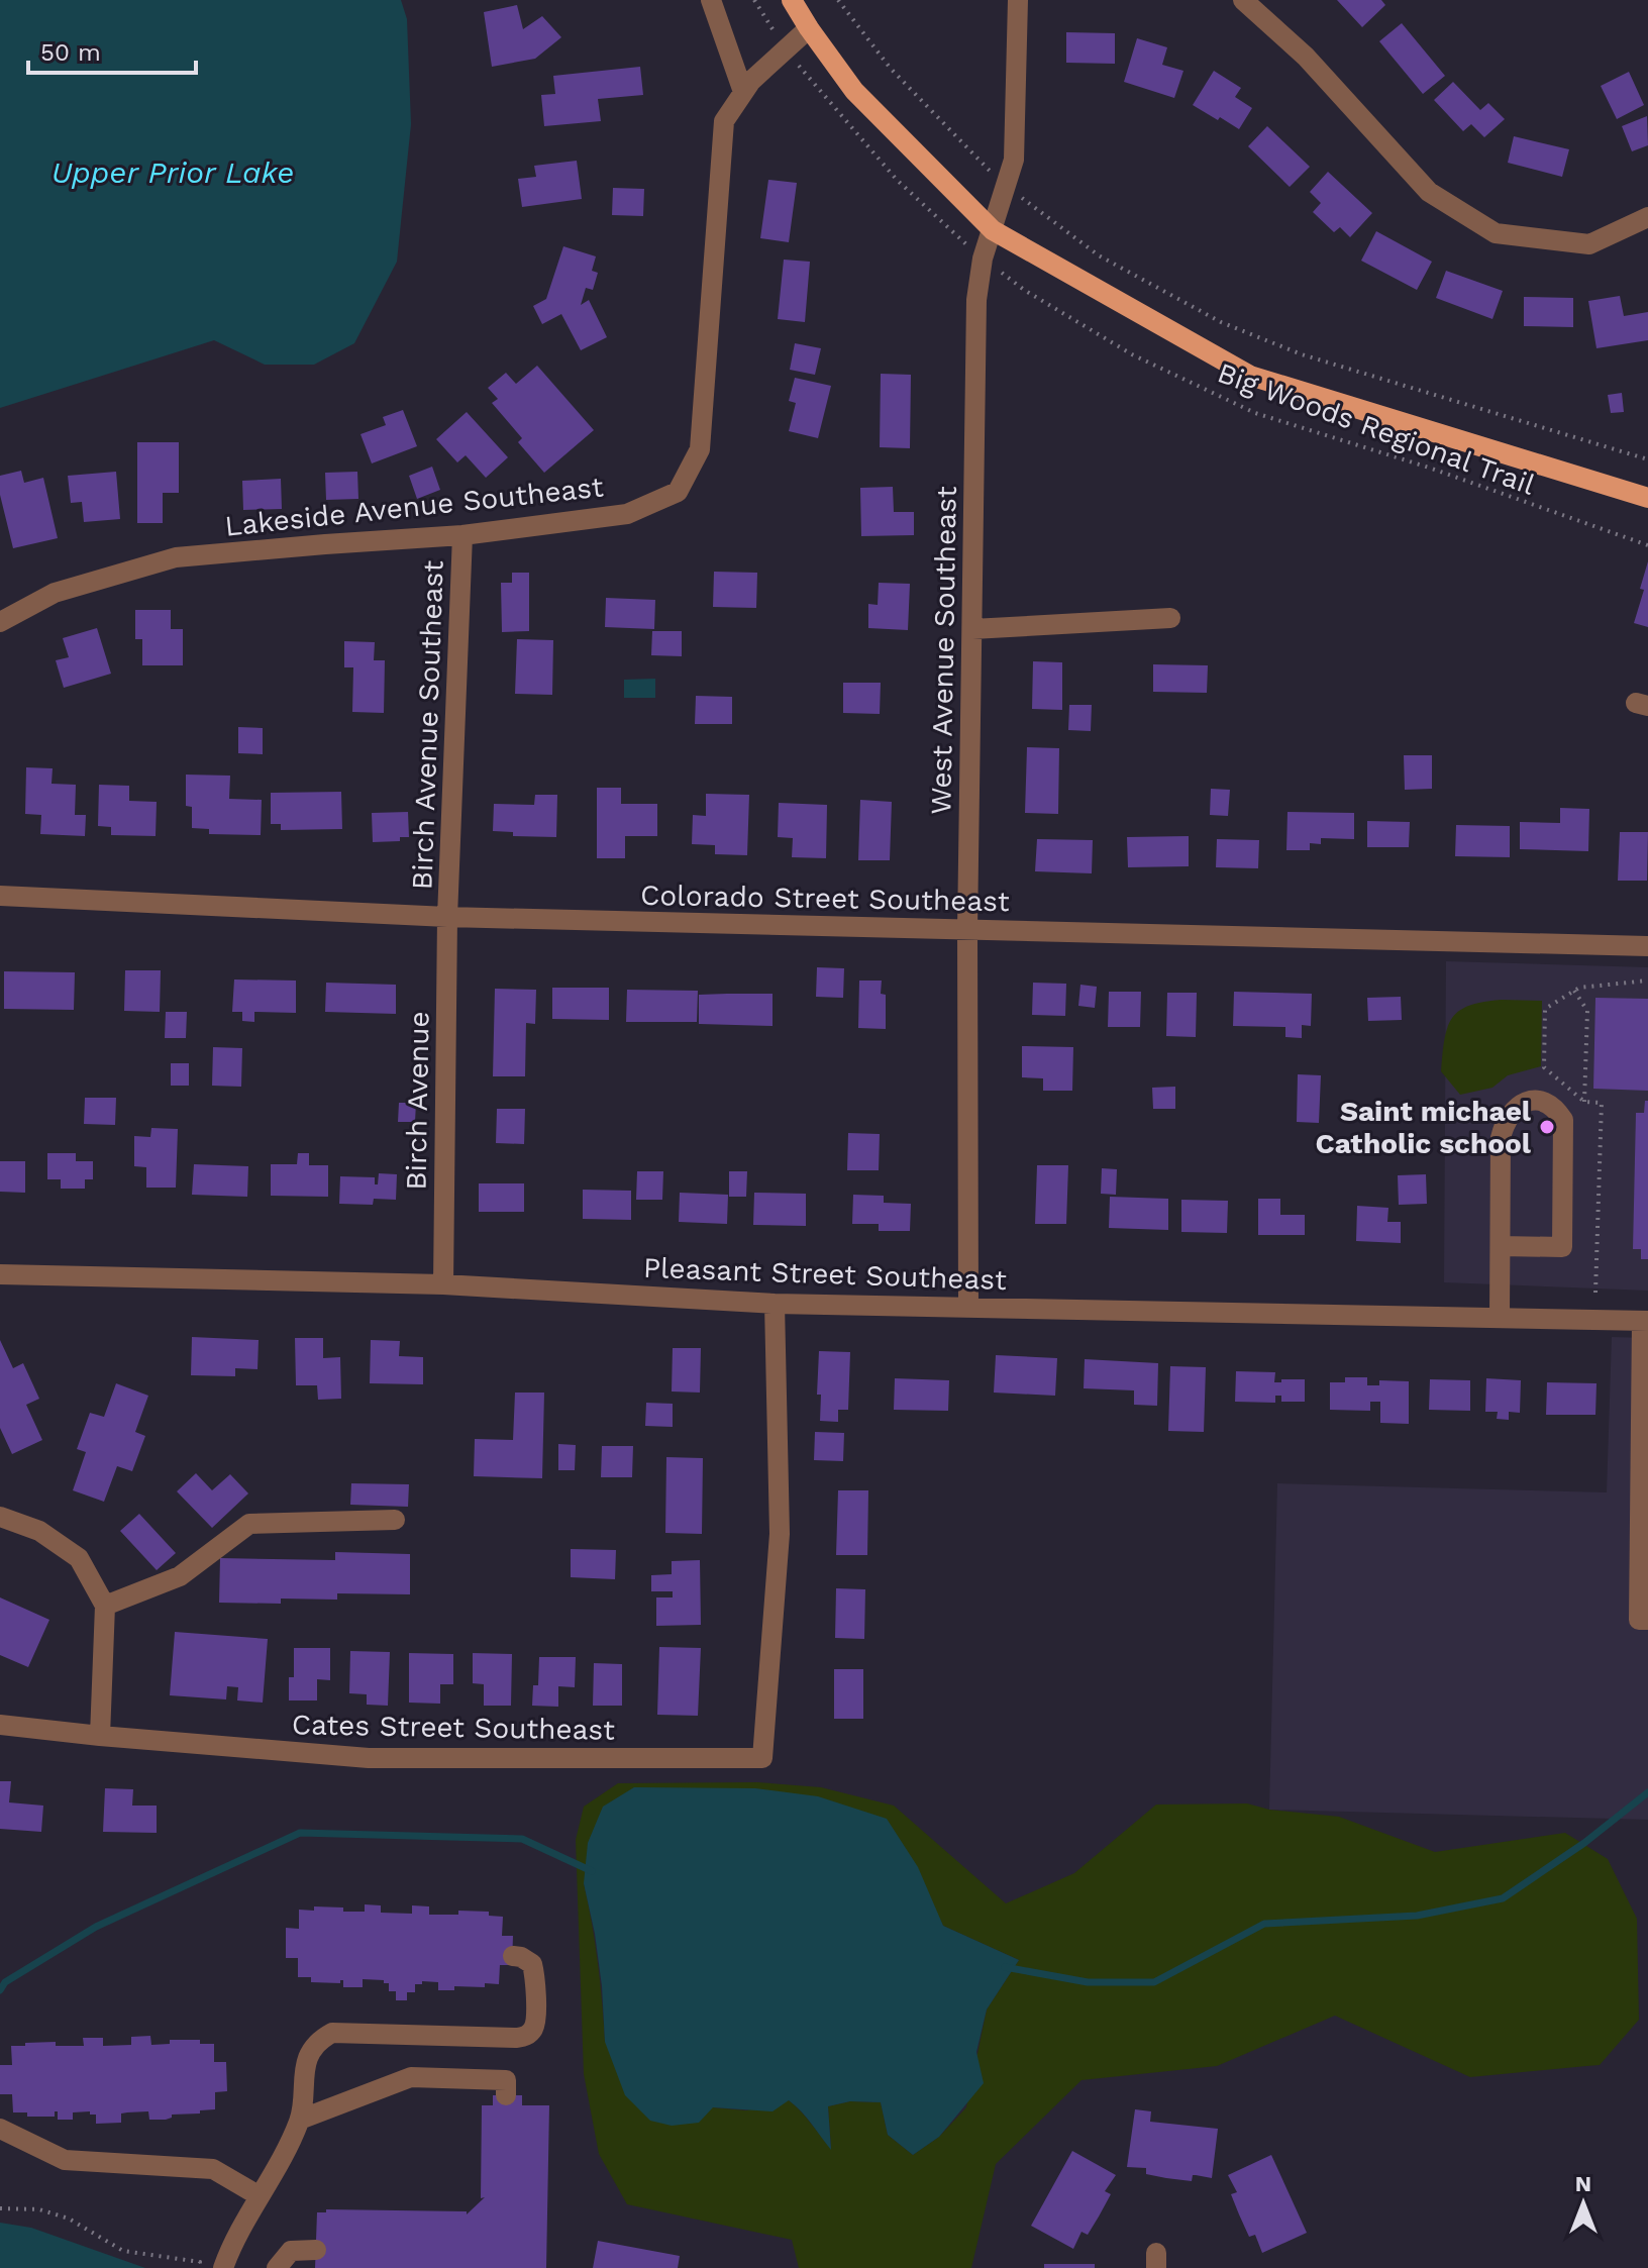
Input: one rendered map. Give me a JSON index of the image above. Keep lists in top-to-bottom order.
{
  "streets": {
    "street": [
      "Lakeside Avenue Southeast",
      "West Avenue Southeast",
      "Birch Avenue Southeast",
      "Colorado Street Southeast",
      "Birch Avenue",
      "Pleasant Street Southeast",
      "Cates Street Southeast"
    ],
    "path": ["Big Woods Regional Trail"]
  },
  "crossings": [
    ["Big Woods Regional Trail", "Lakeside Avenue Southeast"],
    ["Big Woods Regional Trail", "West Avenue Southeast"],
    ["Lakeside Avenue Southeast", "Birch Avenue Southeast"],
    ["West Avenue Southeast", "Colorado Street Southeast"],
    ["West Avenue Southeast", "Pleasant Street Southeast"],
    ["Birch Avenue Southeast", "Colorado Street Southeast"],
    ["Birch Avenue Southeast", "Birch Avenue"],
    ["Colorado Street Southeast", "Birch Avenue"],
    ["Birch Avenue", "Pleasant Street Southeast"],
    ["Pleasant Street Southeast", "Cates Street Southeast"]
  ],
  "water": ["Upper Prior Lake"],
  "places": ["Saint michael Catholic school"],
  "scale_bar": "50 m",
  "north": "top"
}
